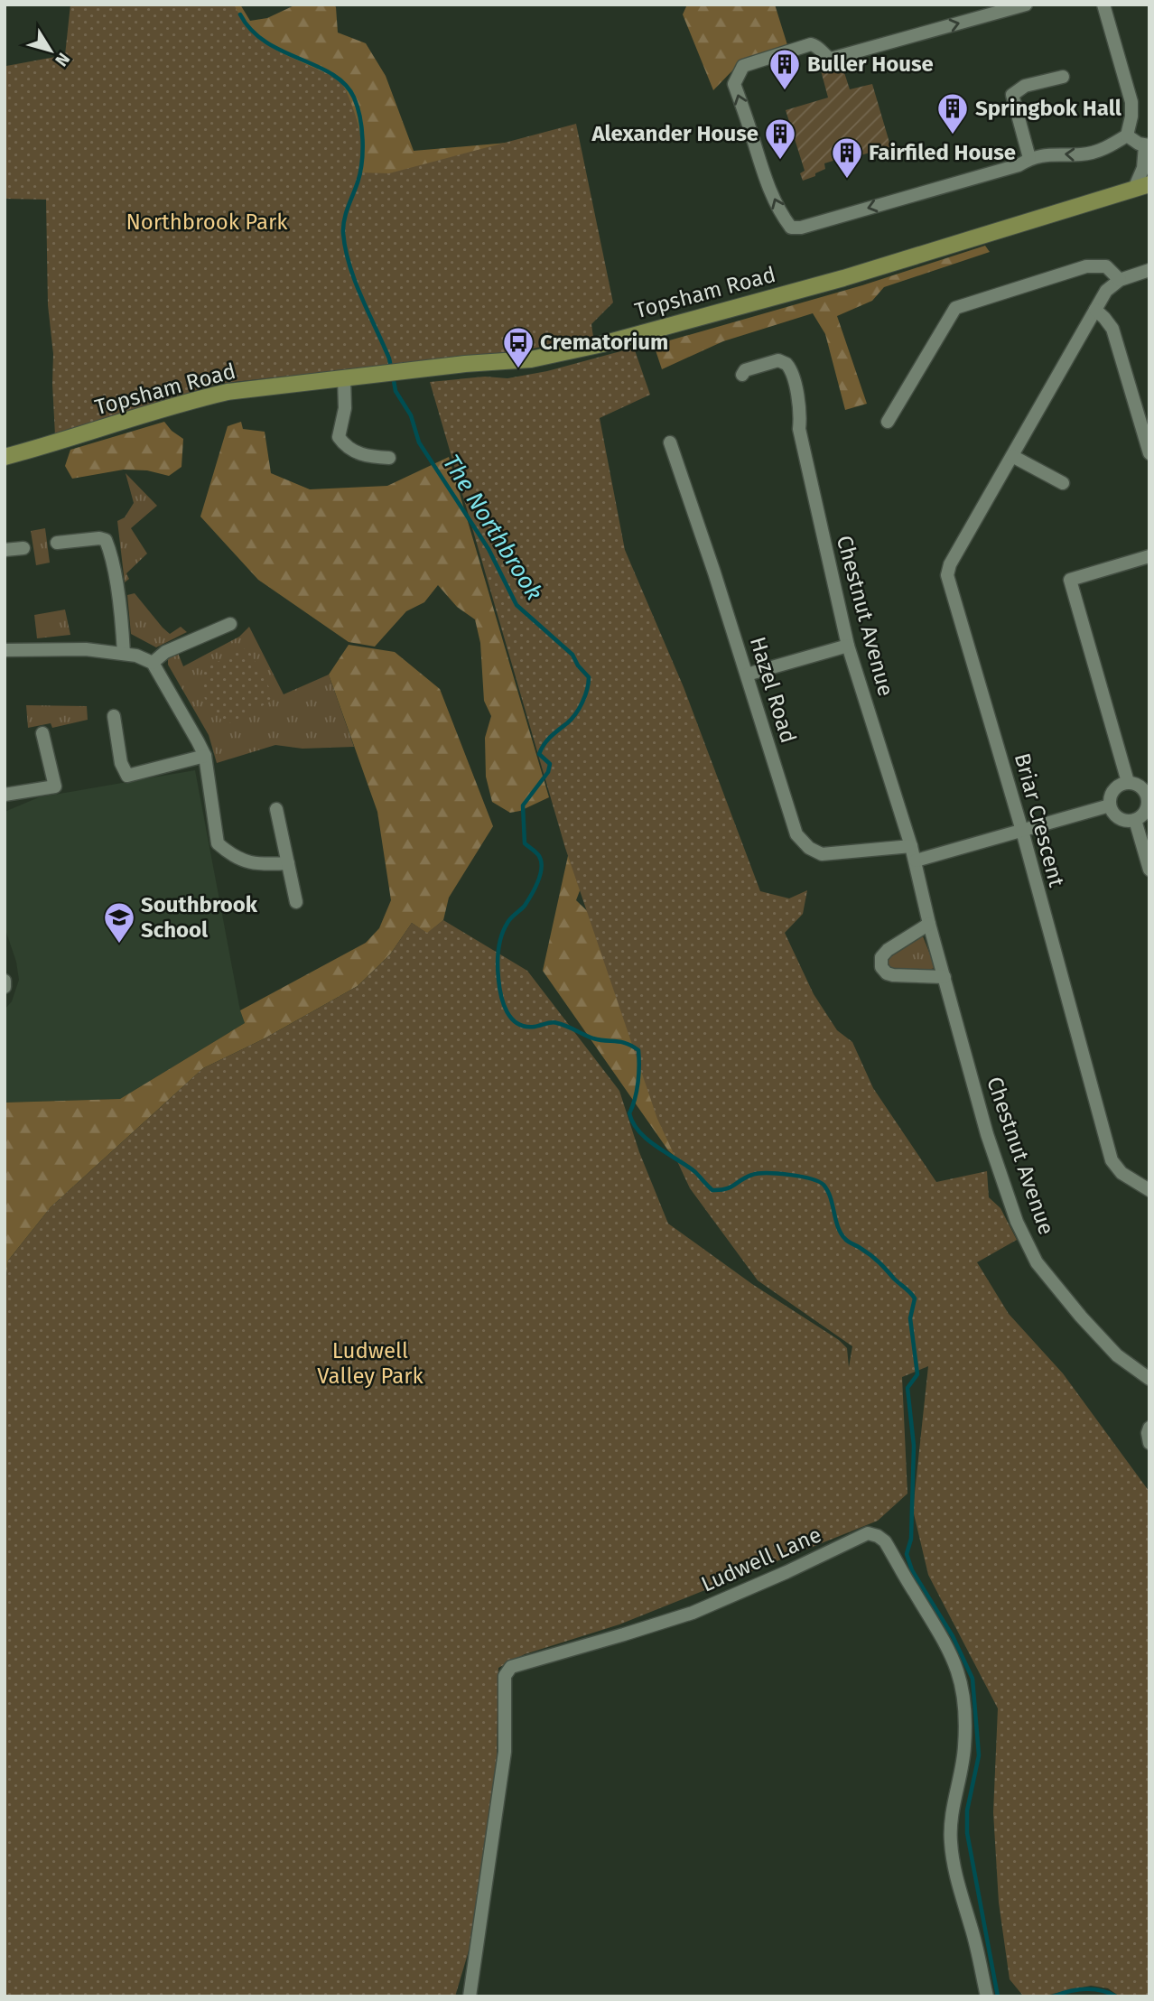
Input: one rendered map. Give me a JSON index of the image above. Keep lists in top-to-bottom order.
{
  "streets": {
    "main road": ["Topsham Road"],
    "street": [
      "Chestnut Avenue",
      "Hazel Road",
      "Briar Crescent",
      "Ludwell Lane"
    ]
  },
  "crossings": [
    ["Chestnut Avenue", "Hazel Road"]
  ],
  "water": ["The Northbrook"],
  "parks": ["Northbrook Park", "Ludwell Valley Park"],
  "places": {
    "building": [
      "Buller House",
      "Springbok Hall",
      "Alexander House",
      "Fairfiled House"
    ],
    "bus stop": ["Crematorium"],
    "school or university": ["Southbrook School"]
  },
  "north": "bottom right"
}
